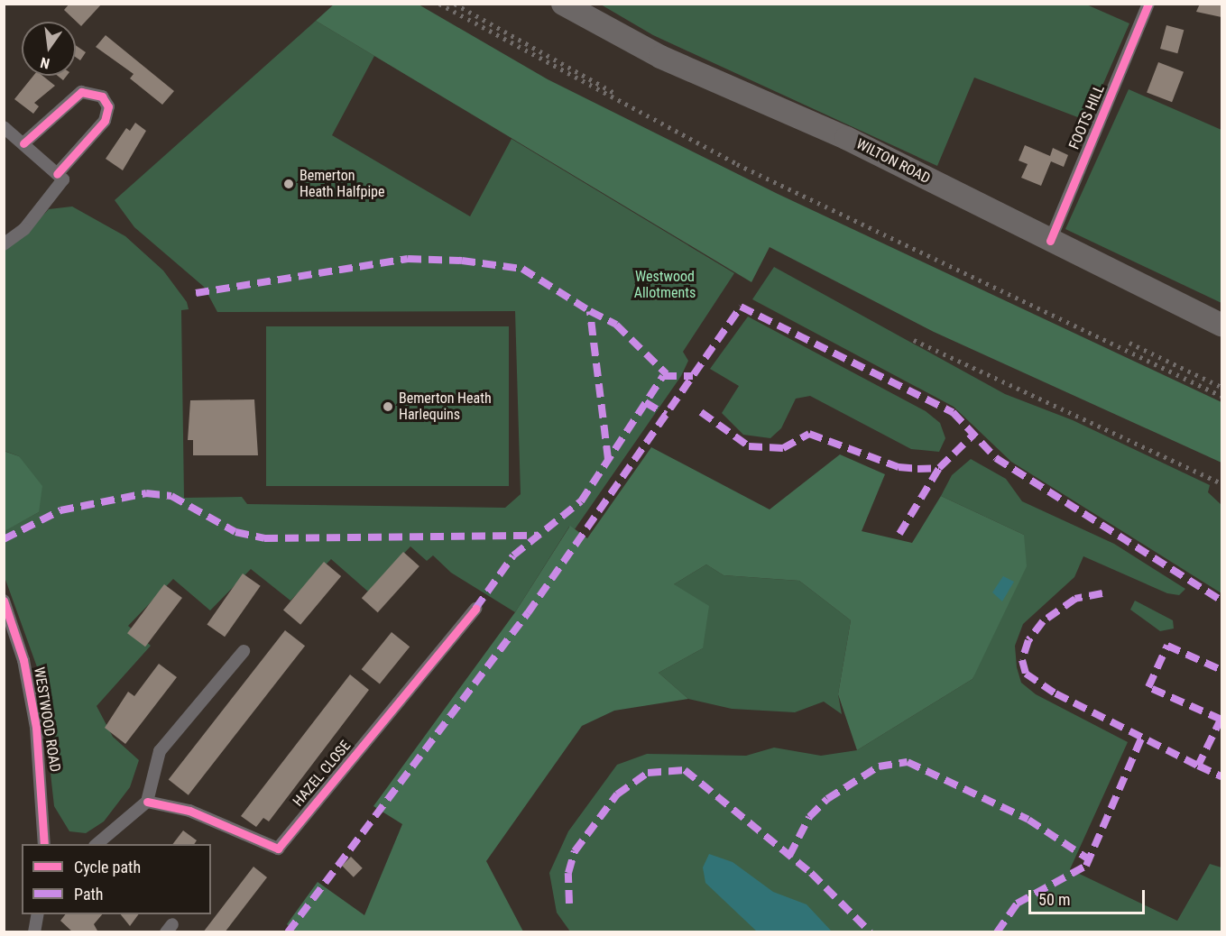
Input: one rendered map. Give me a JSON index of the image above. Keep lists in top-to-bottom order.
{
  "streets": {
    "highway": ["WILTON ROAD"],
    "street": ["FOOTS HILL", "WESTWOOD ROAD", "HAZEL CLOSE"]
  },
  "crossings": [
    ["FOOTS HILL", "WILTON ROAD"]
  ],
  "parks": ["Westwood Allotments"],
  "places": ["Bemerton Heath Halfpipe", "Bemerton Heath Harlequins"],
  "legend": ["Cycle path", "Path"],
  "scale_bar": "50 m",
  "north": "bottom"
}
